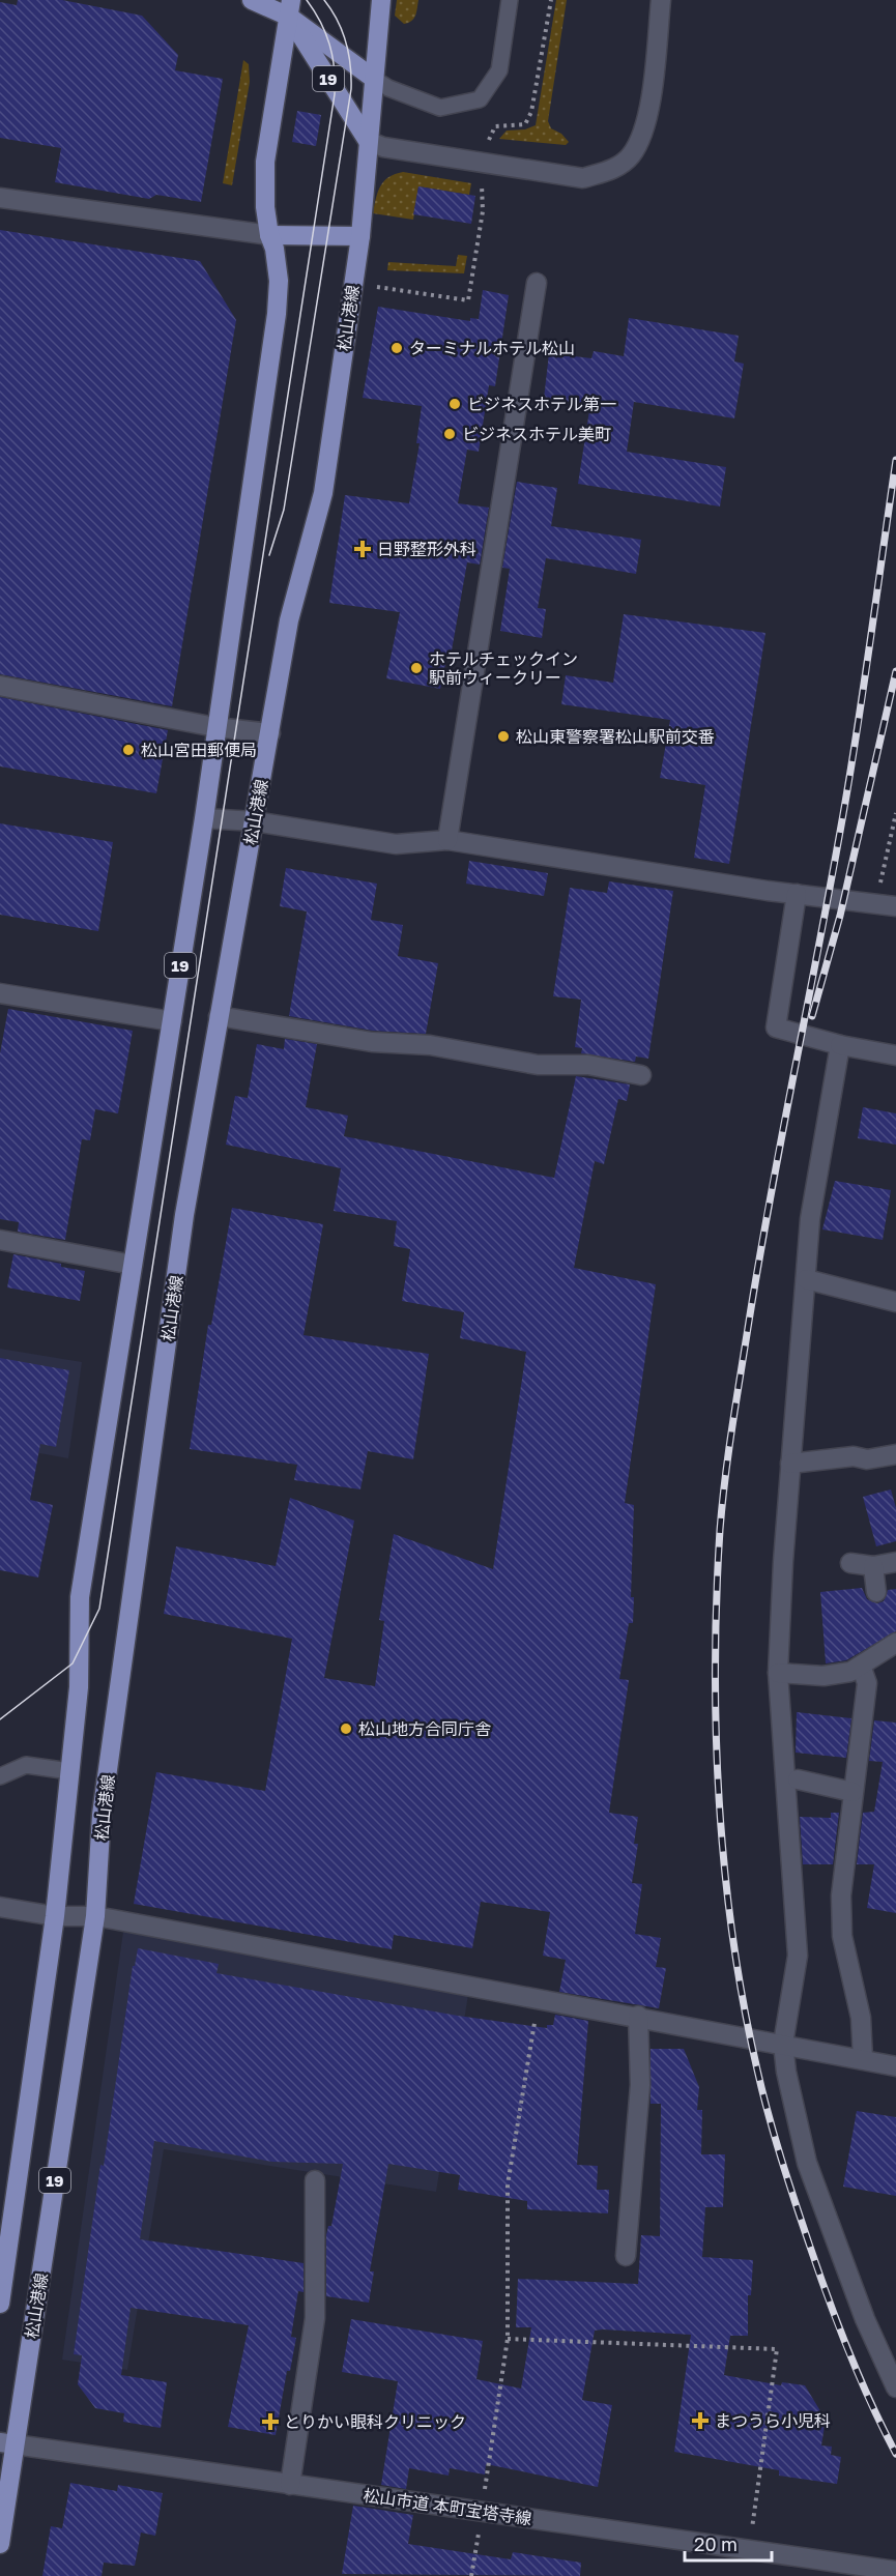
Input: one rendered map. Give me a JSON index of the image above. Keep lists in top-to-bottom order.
{
  "streets": {
    "main road": ["19", "松山港線"],
    "street": ["松山市道 本町宝塔寺線"]
  },
  "crossings": [
    ["19", "松山港線"],
    ["松山港線", "松山市道 本町宝塔寺線"]
  ],
  "places": {
    "other": [
      "ターミナルホテル松山",
      "ビジネスホテル第一",
      "ビジネスホテル美町",
      "ホテルチェックイン 駅前ウィークリー",
      "松山東警察署松山駅前交番",
      "松山宮田郵便局",
      "松山地方合同庁舎"
    ],
    "health": ["日野整形外科", "まつうら小児科", "とりかい眼科クリニック"]
  },
  "scale_bar": "20 m"
}
